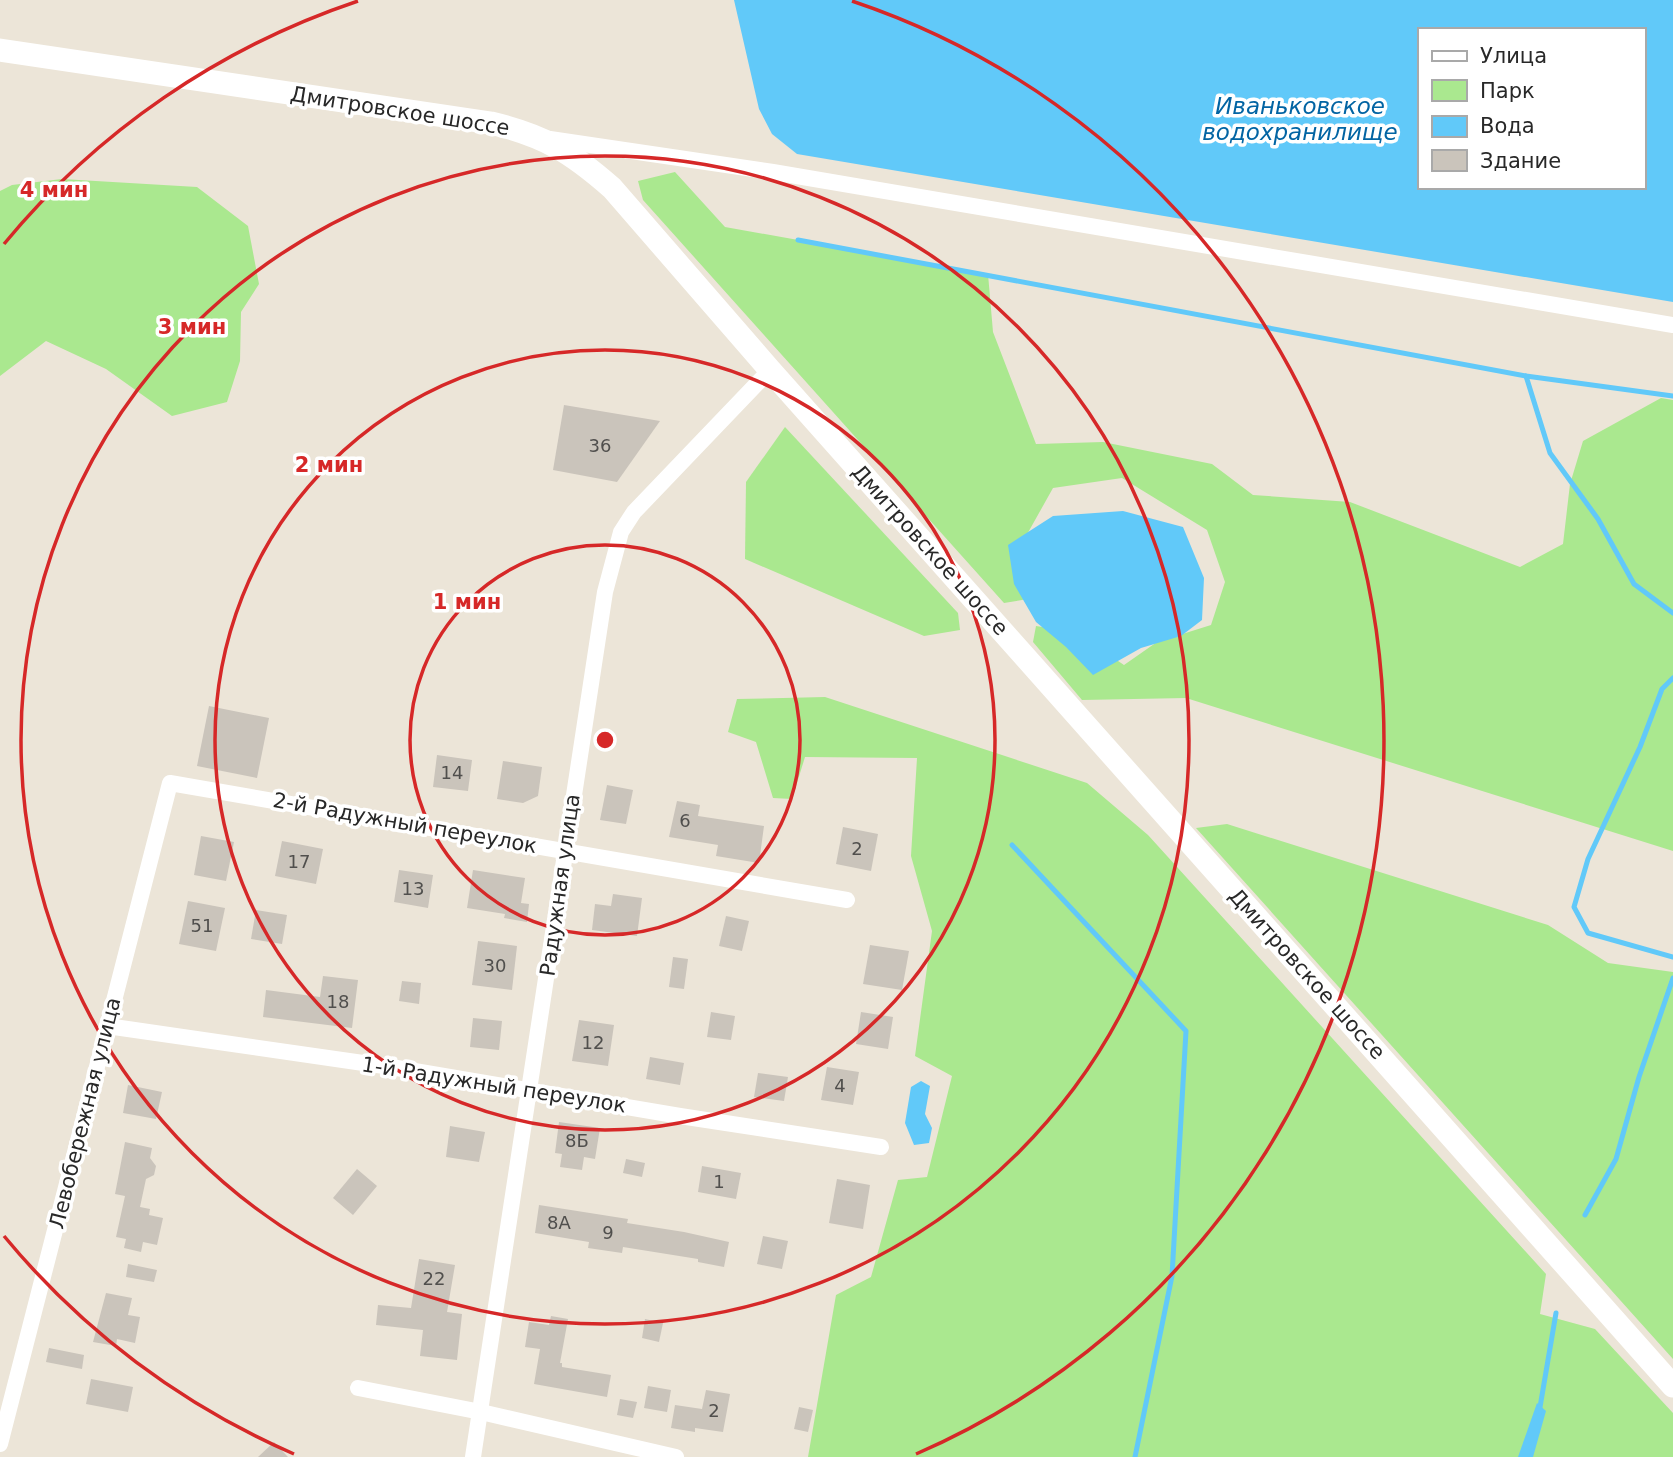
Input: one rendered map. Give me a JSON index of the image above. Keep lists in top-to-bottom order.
{
  "streets": {
    "street": [
      "Дмитровское шоссе",
      "2-й Радужный переулок",
      "Радужная улица",
      "1-й Радужный переулок",
      "Левобережная улица"
    ]
  },
  "crossings": [
    ["Дмитровское шоссе", "Радужная улица"],
    ["2-й Радужный переулок", "Радужная улица"],
    ["2-й Радужный переулок", "Левобережная улица"],
    ["Радужная улица", "1-й Радужный переулок"],
    ["1-й Радужный переулок", "Левобережная улица"]
  ],
  "water": ["Иваньковское водохранилище"],
  "house_numbers": [
    "36",
    "14",
    "6",
    "2",
    "17",
    "13",
    "51",
    "30",
    "18",
    "12",
    "4",
    "8Б",
    "1",
    "8А",
    "9",
    "22",
    "2"
  ],
  "legend": [
    "Улица",
    "Парк",
    "Вода",
    "Здание"
  ],
  "rings": [
    "4 мин",
    "3 мин",
    "2 мин",
    "1 мин"
  ]
}
